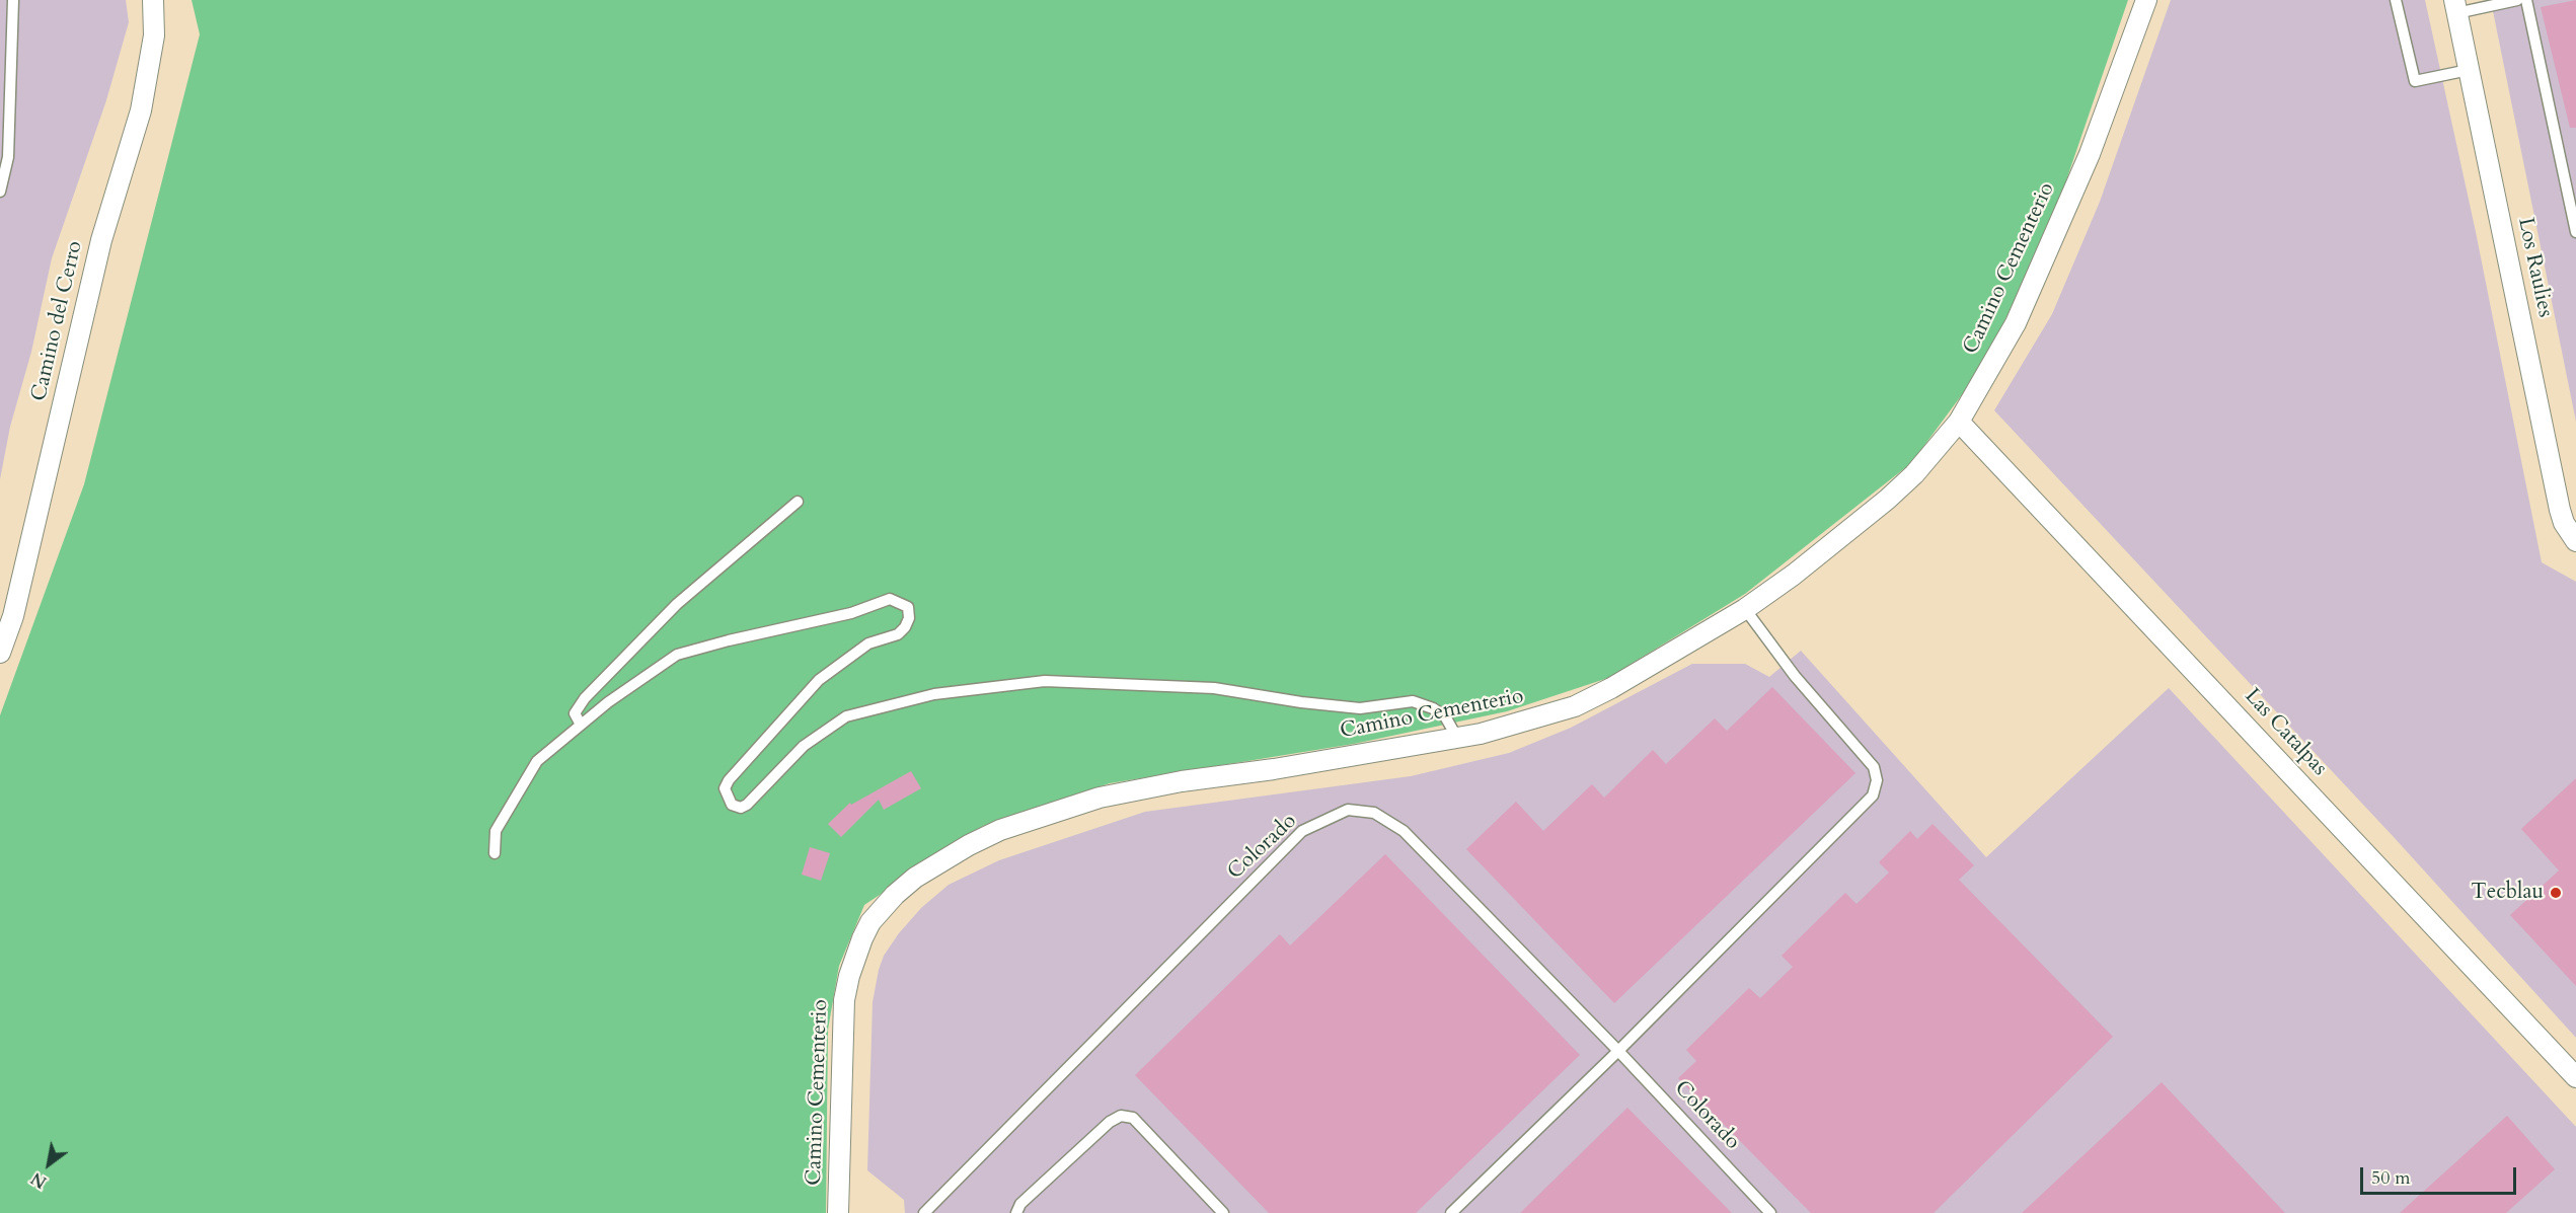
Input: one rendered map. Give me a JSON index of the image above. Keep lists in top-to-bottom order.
{
  "streets": {
    "street": [
      "Los Raulies",
      "Camino Cementerio",
      "Camino del Cerro",
      "Las Catalpas"
    ],
    "lane": ["Colorado"]
  },
  "crossings": [
    ["Camino Cementerio", "Las Catalpas"]
  ],
  "places": ["Tecblau"],
  "scale_bar": "50 m",
  "north": "bottom left"
}
